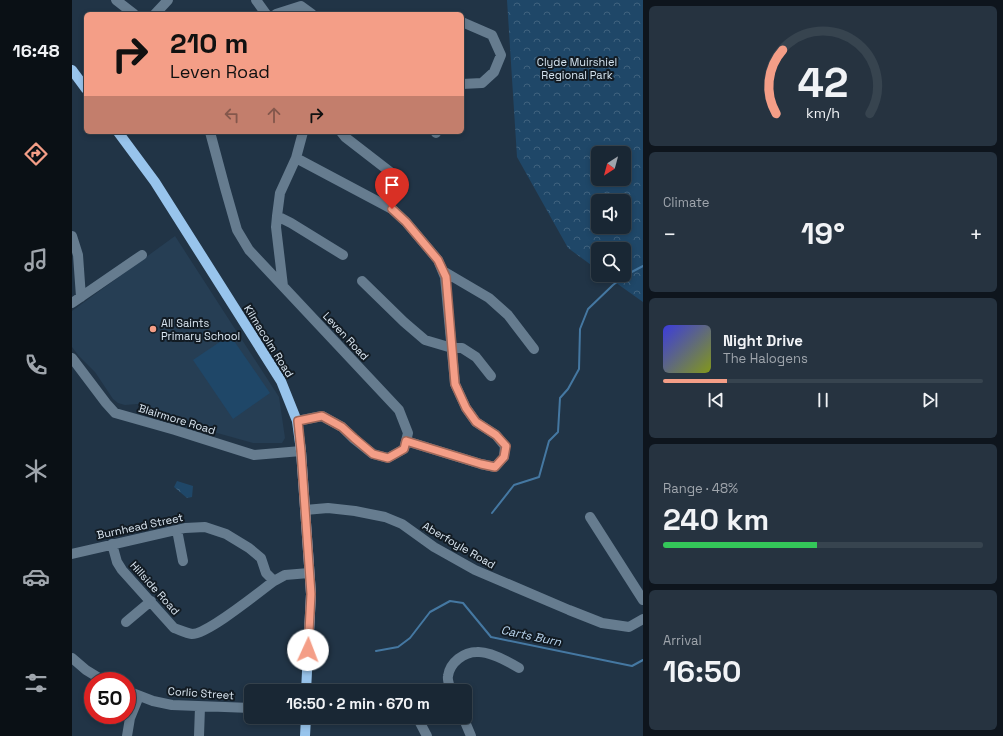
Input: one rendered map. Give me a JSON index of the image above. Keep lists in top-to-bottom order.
{
  "streets": {
    "main road": ["Kilmacolm Road"],
    "street": [
      "Leven Road",
      "Blairmore Road",
      "Burnhead Street",
      "Aberfoyle Road",
      "Hillside Road",
      "Corlic Street"
    ]
  },
  "crossings": [
    ["Kilmacolm Road", "Blairmore Road"],
    ["Kilmacolm Road", "Aberfoyle Road"],
    ["Burnhead Street", "Hillside Road"]
  ],
  "water": ["Carts Burn"],
  "parks": ["Clyde Muirshiel Regional Park"],
  "places": ["All Saints Primary School"],
  "north": "bottom left",
  "page": {
    "tabs": "16:48",
    "turn": ["210 m", "Leven Road"],
    "tile": [
      "Climate",
      ["Range · 48%", "240 km"],
      ["Arrival", "16:50"]
    ],
    "heat": ["−", "19°", "+"],
    "song": ["Night Drive", "The Halogens"],
    "limit": "50",
    "trip": "16:50 · 2 min · 670 m",
    "gauge": ["42", "km/h"]
  }
}
